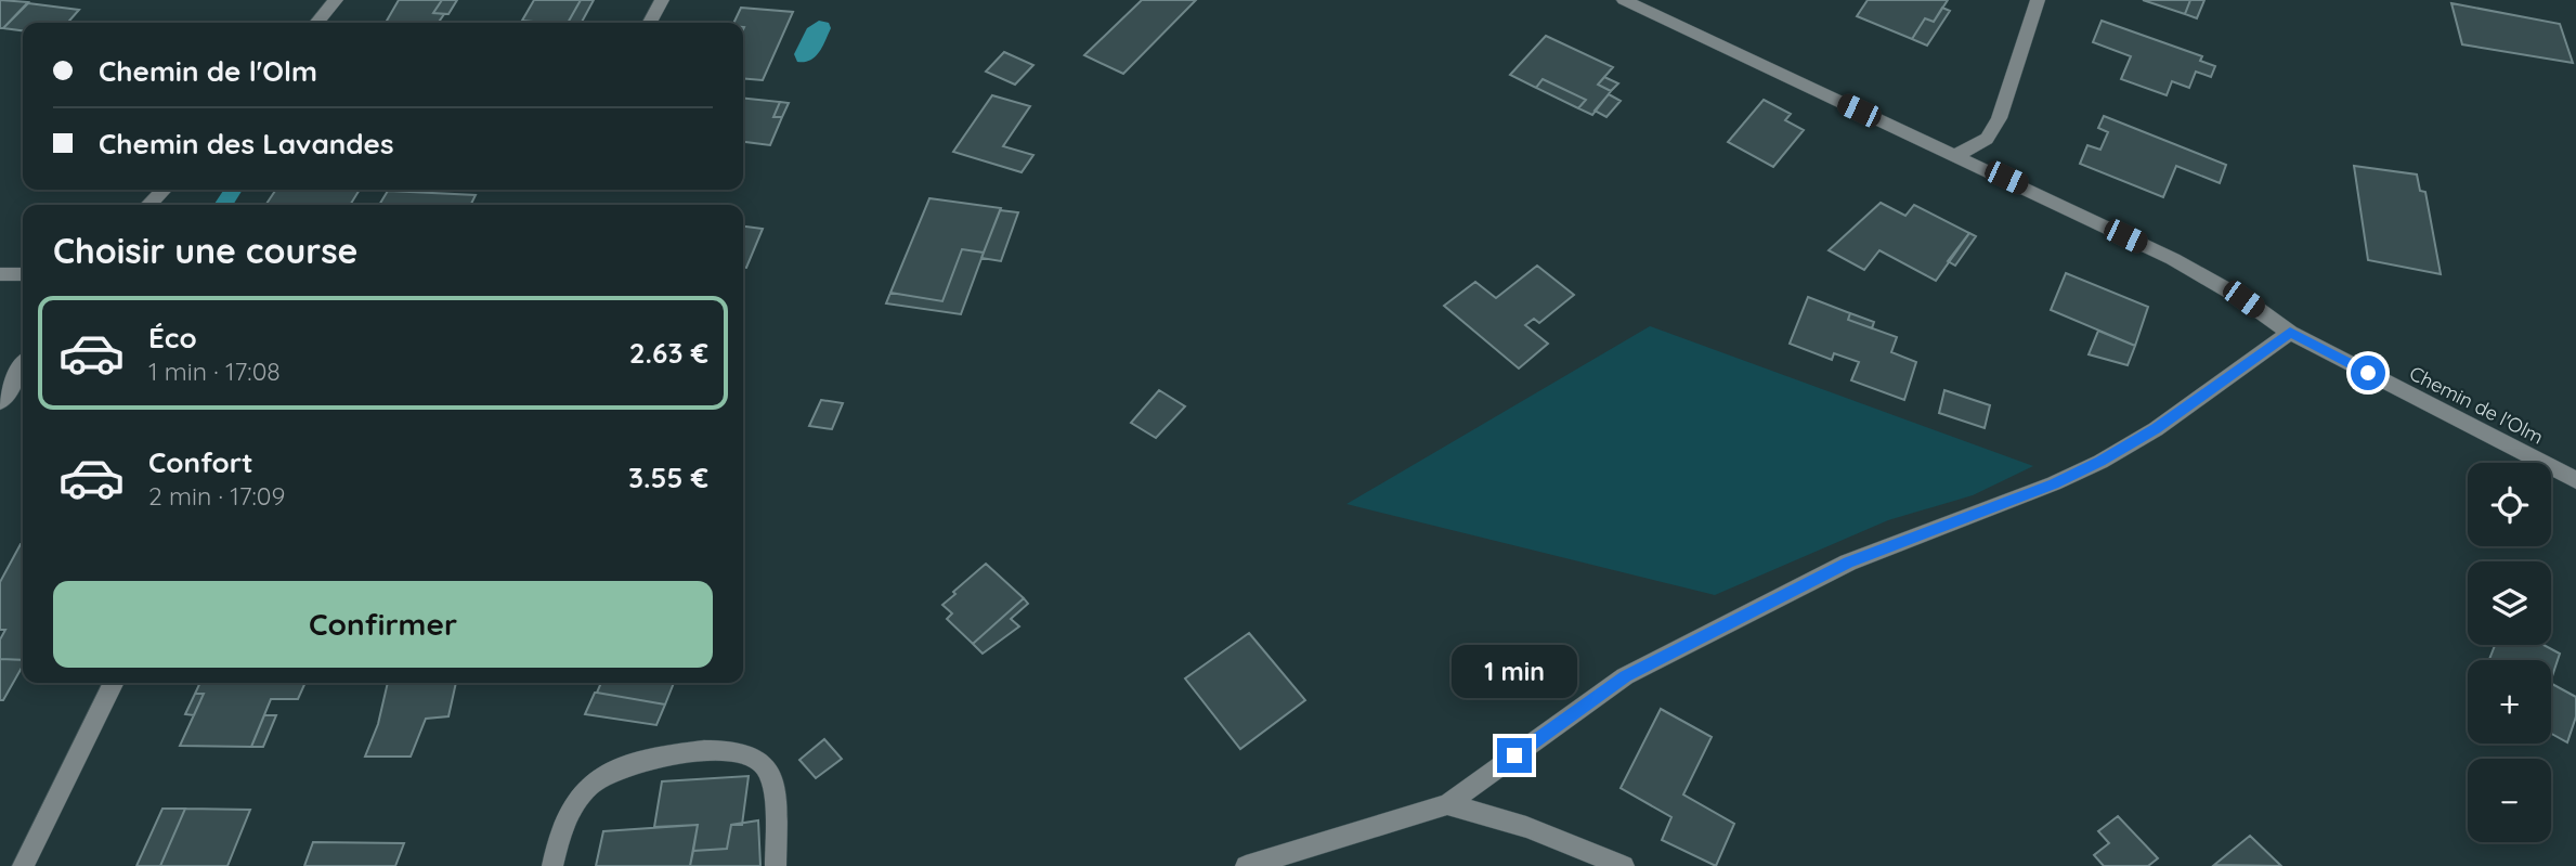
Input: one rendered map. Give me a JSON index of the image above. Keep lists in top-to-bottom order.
{
  "streets": {
    "street": ["Chemin de l'Olm"]
  },
  "page": {
    "banner": ["Chemin de l'Olm", "Chemin des Lavandes"],
    "heading": "Choisir une course",
    "list": [
      {
        "name": "Éco",
        "note": "1 min · 17:08",
        "value": "2.63 €"
      },
      {
        "name": "Confort",
        "note": "2 min · 17:09",
        "value": "3.55 €"
      }
    ],
    "map_buttons": ["+", "−"],
    "buttons": "Confirmer",
    "bubble": "1 min"
  }
}
